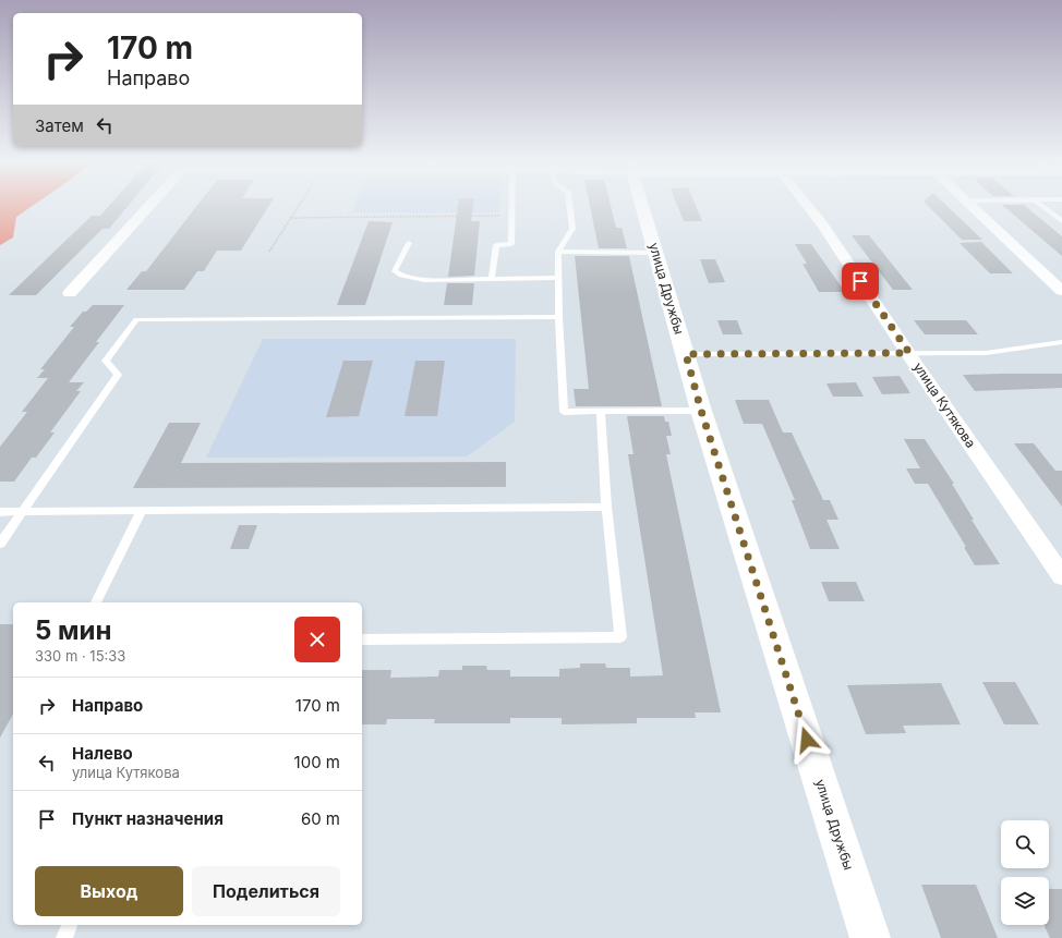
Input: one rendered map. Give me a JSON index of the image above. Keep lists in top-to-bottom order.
{
  "streets": {
    "street": ["улица Дружбы", "улица Кутякова"]
  },
  "page": {
    "turn": ["170 m", "Направо"],
    "then": "Затем",
    "heading": ["5 мин", "330 m · 15:33"],
    "list": [
      {
        "name": "Направо",
        "value": "170 m"
      },
      {
        "name": "Налево",
        "note": "улица Кутякова",
        "value": "100 m"
      },
      {
        "name": "Пункт назначения",
        "value": "60 m"
      }
    ],
    "buttons": ["Выход", "Поделиться"]
  }
}
